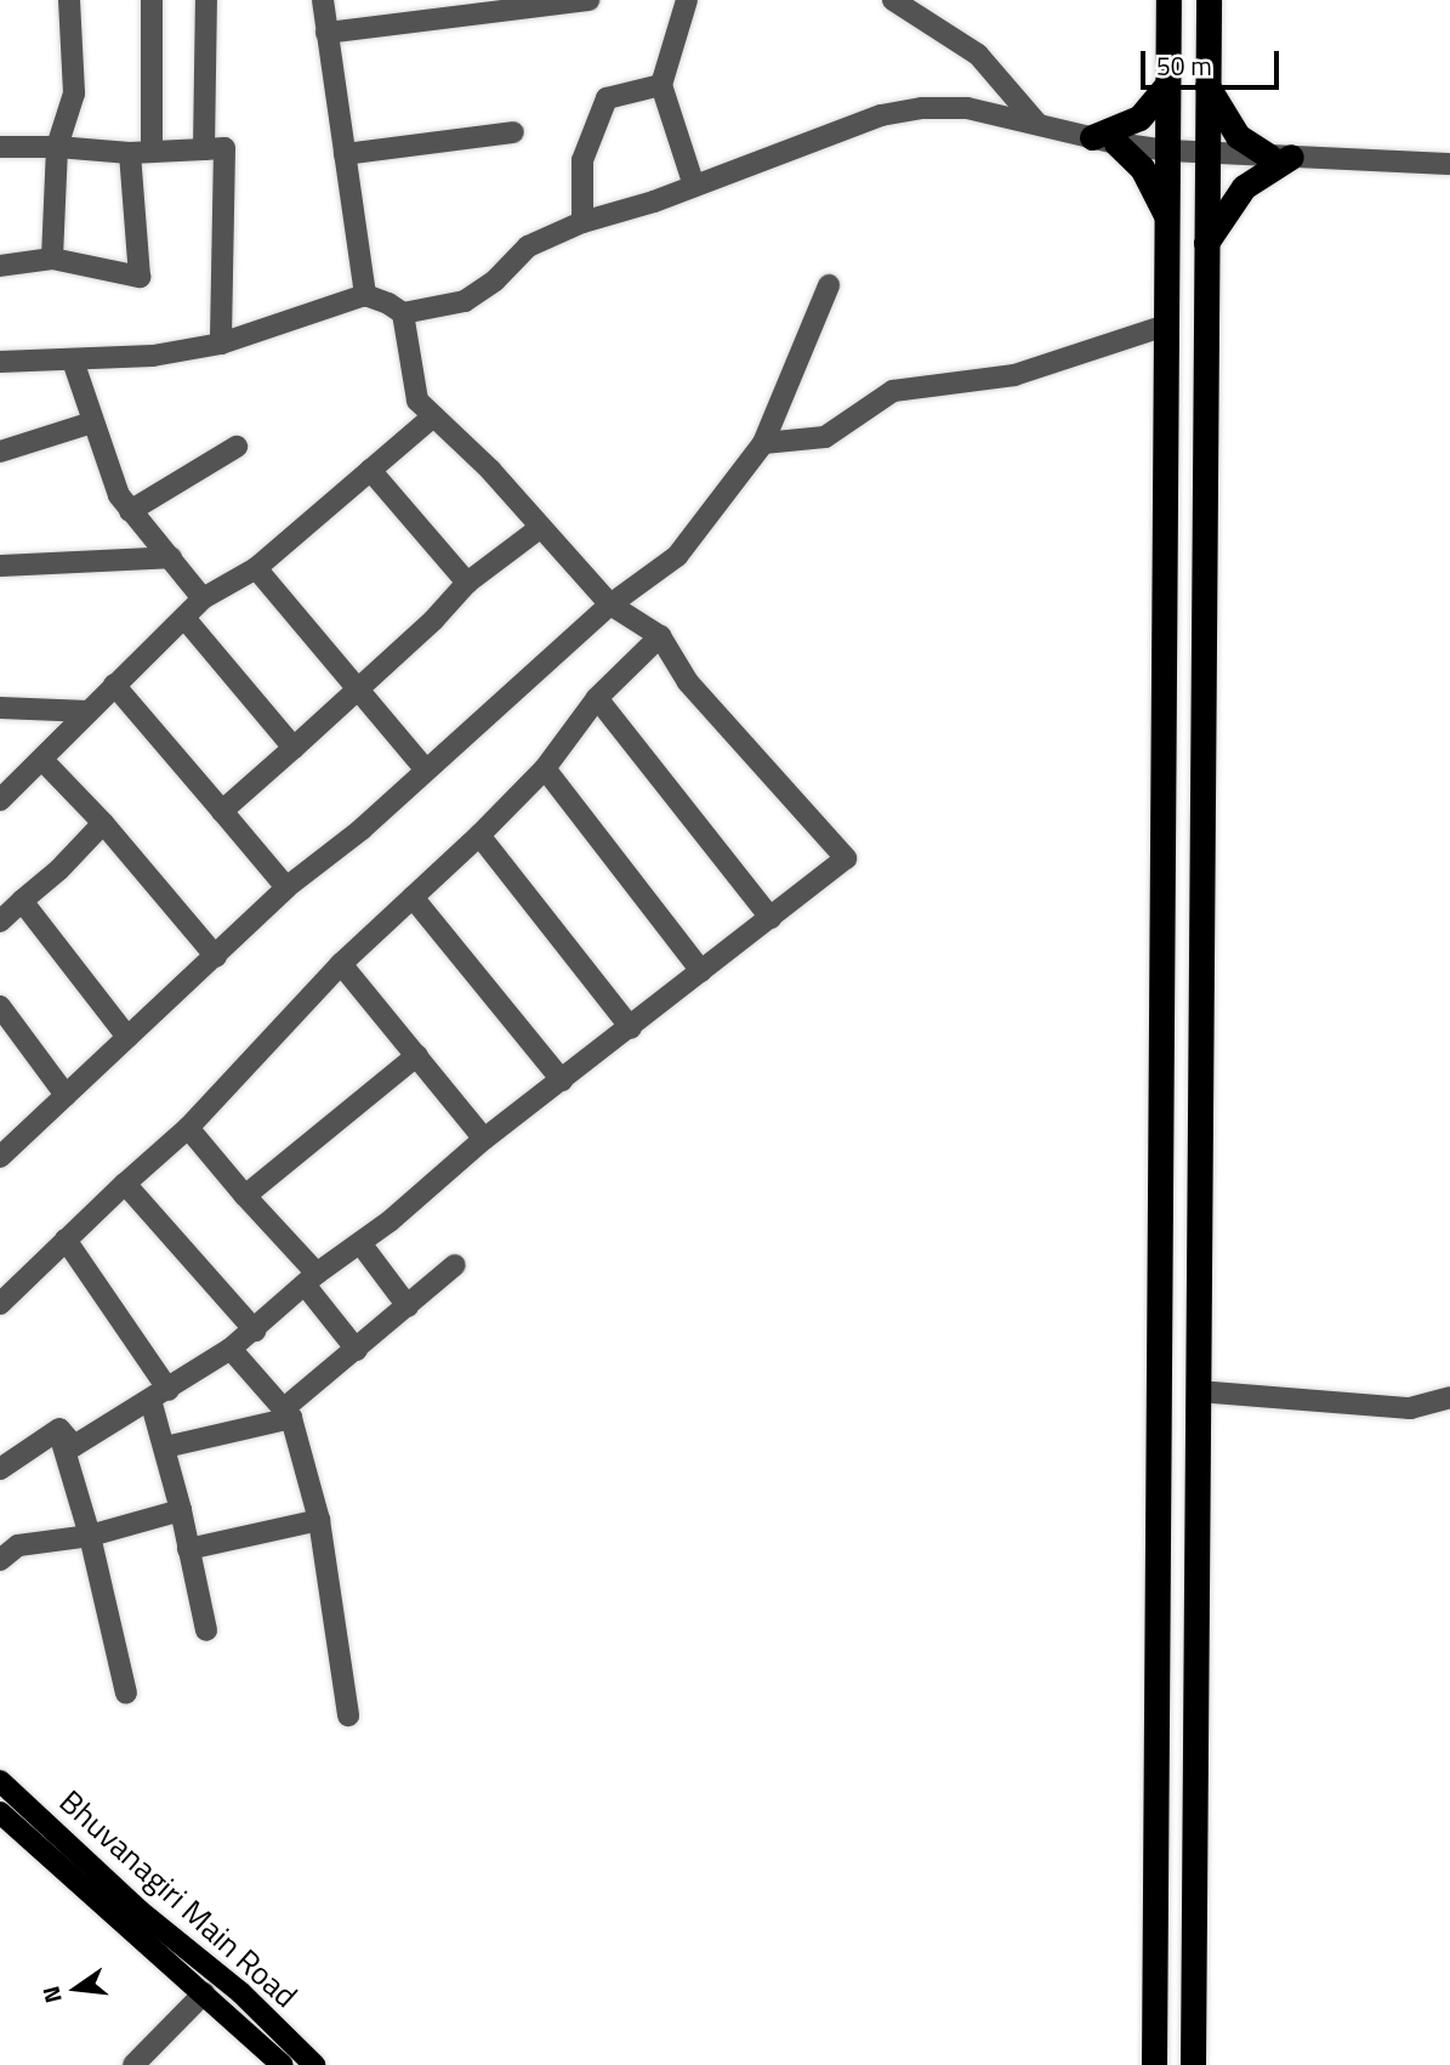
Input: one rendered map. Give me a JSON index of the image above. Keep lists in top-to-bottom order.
{
  "streets": {
    "main road": ["Bhuvanagiri Main Road"]
  },
  "scale_bar": "50 m",
  "north": "left"
}
